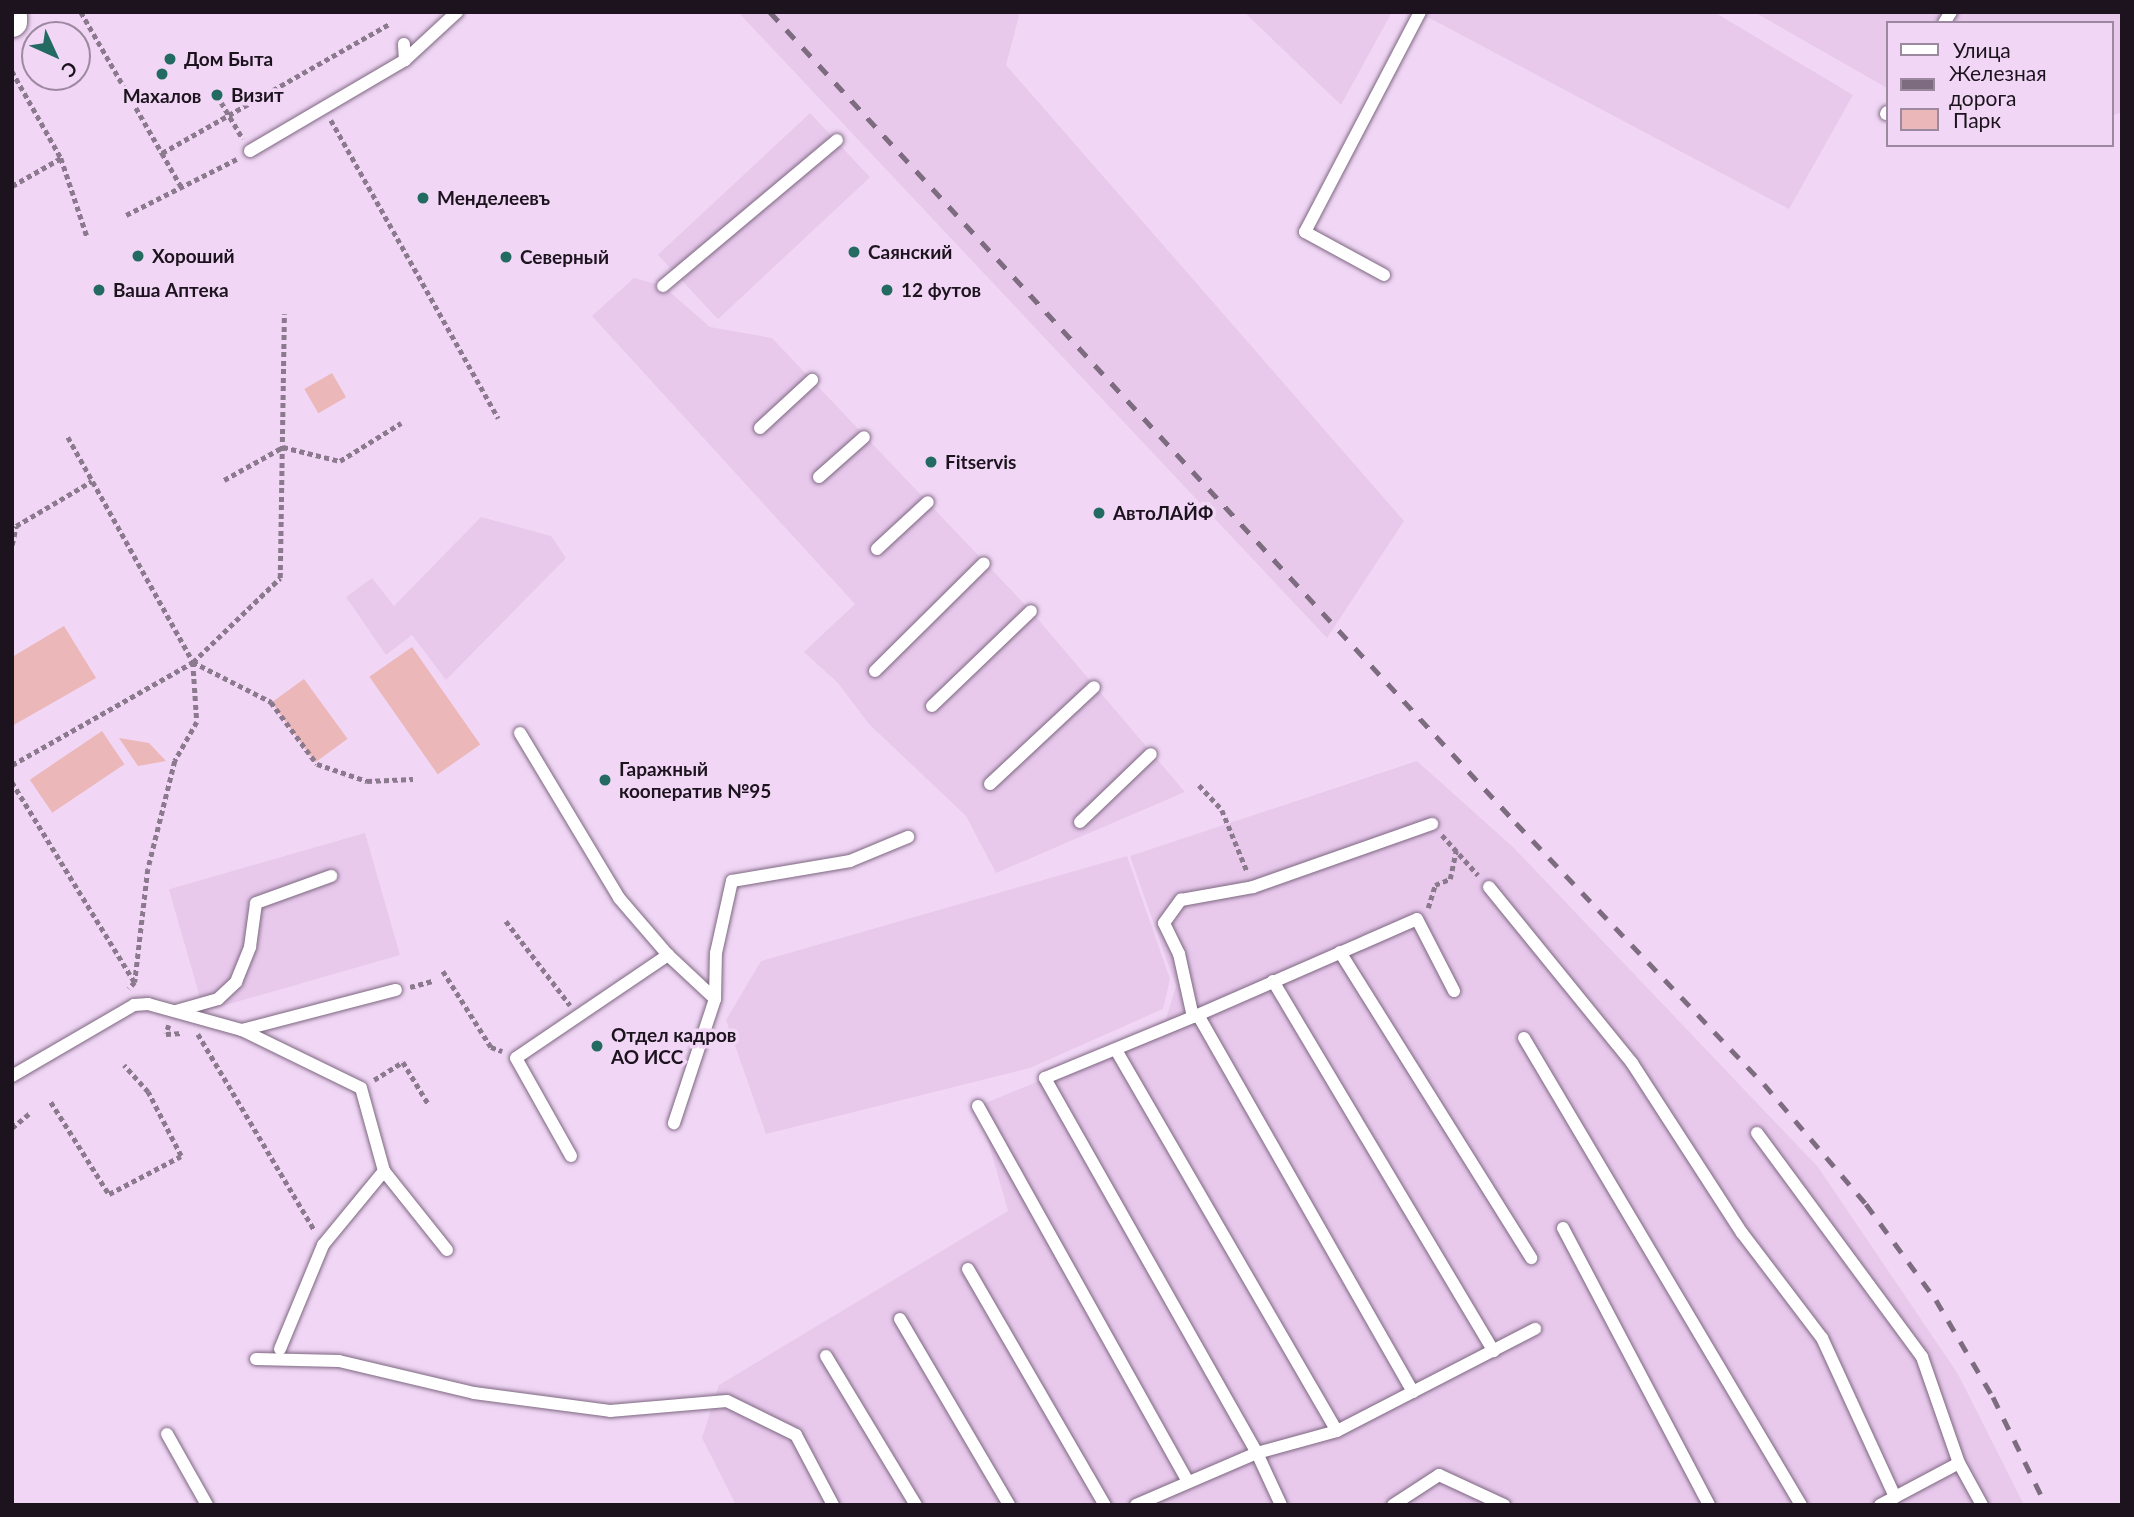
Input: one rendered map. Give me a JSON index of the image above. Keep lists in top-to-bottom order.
{
  "places": [
    "Дом Быта",
    "Махалов",
    "Визит",
    "Менделеевъ",
    "Саянский",
    "Хороший",
    "Северный",
    "Ваша Аптека",
    "12 футов",
    "Fitservis",
    "АвтоЛАЙФ",
    "Гаражный кооператив №95",
    "Отдел кадров АО ИСС"
  ],
  "legend": ["Улица", "Железная дорога", "Парк"],
  "north": "bottom right"
}
